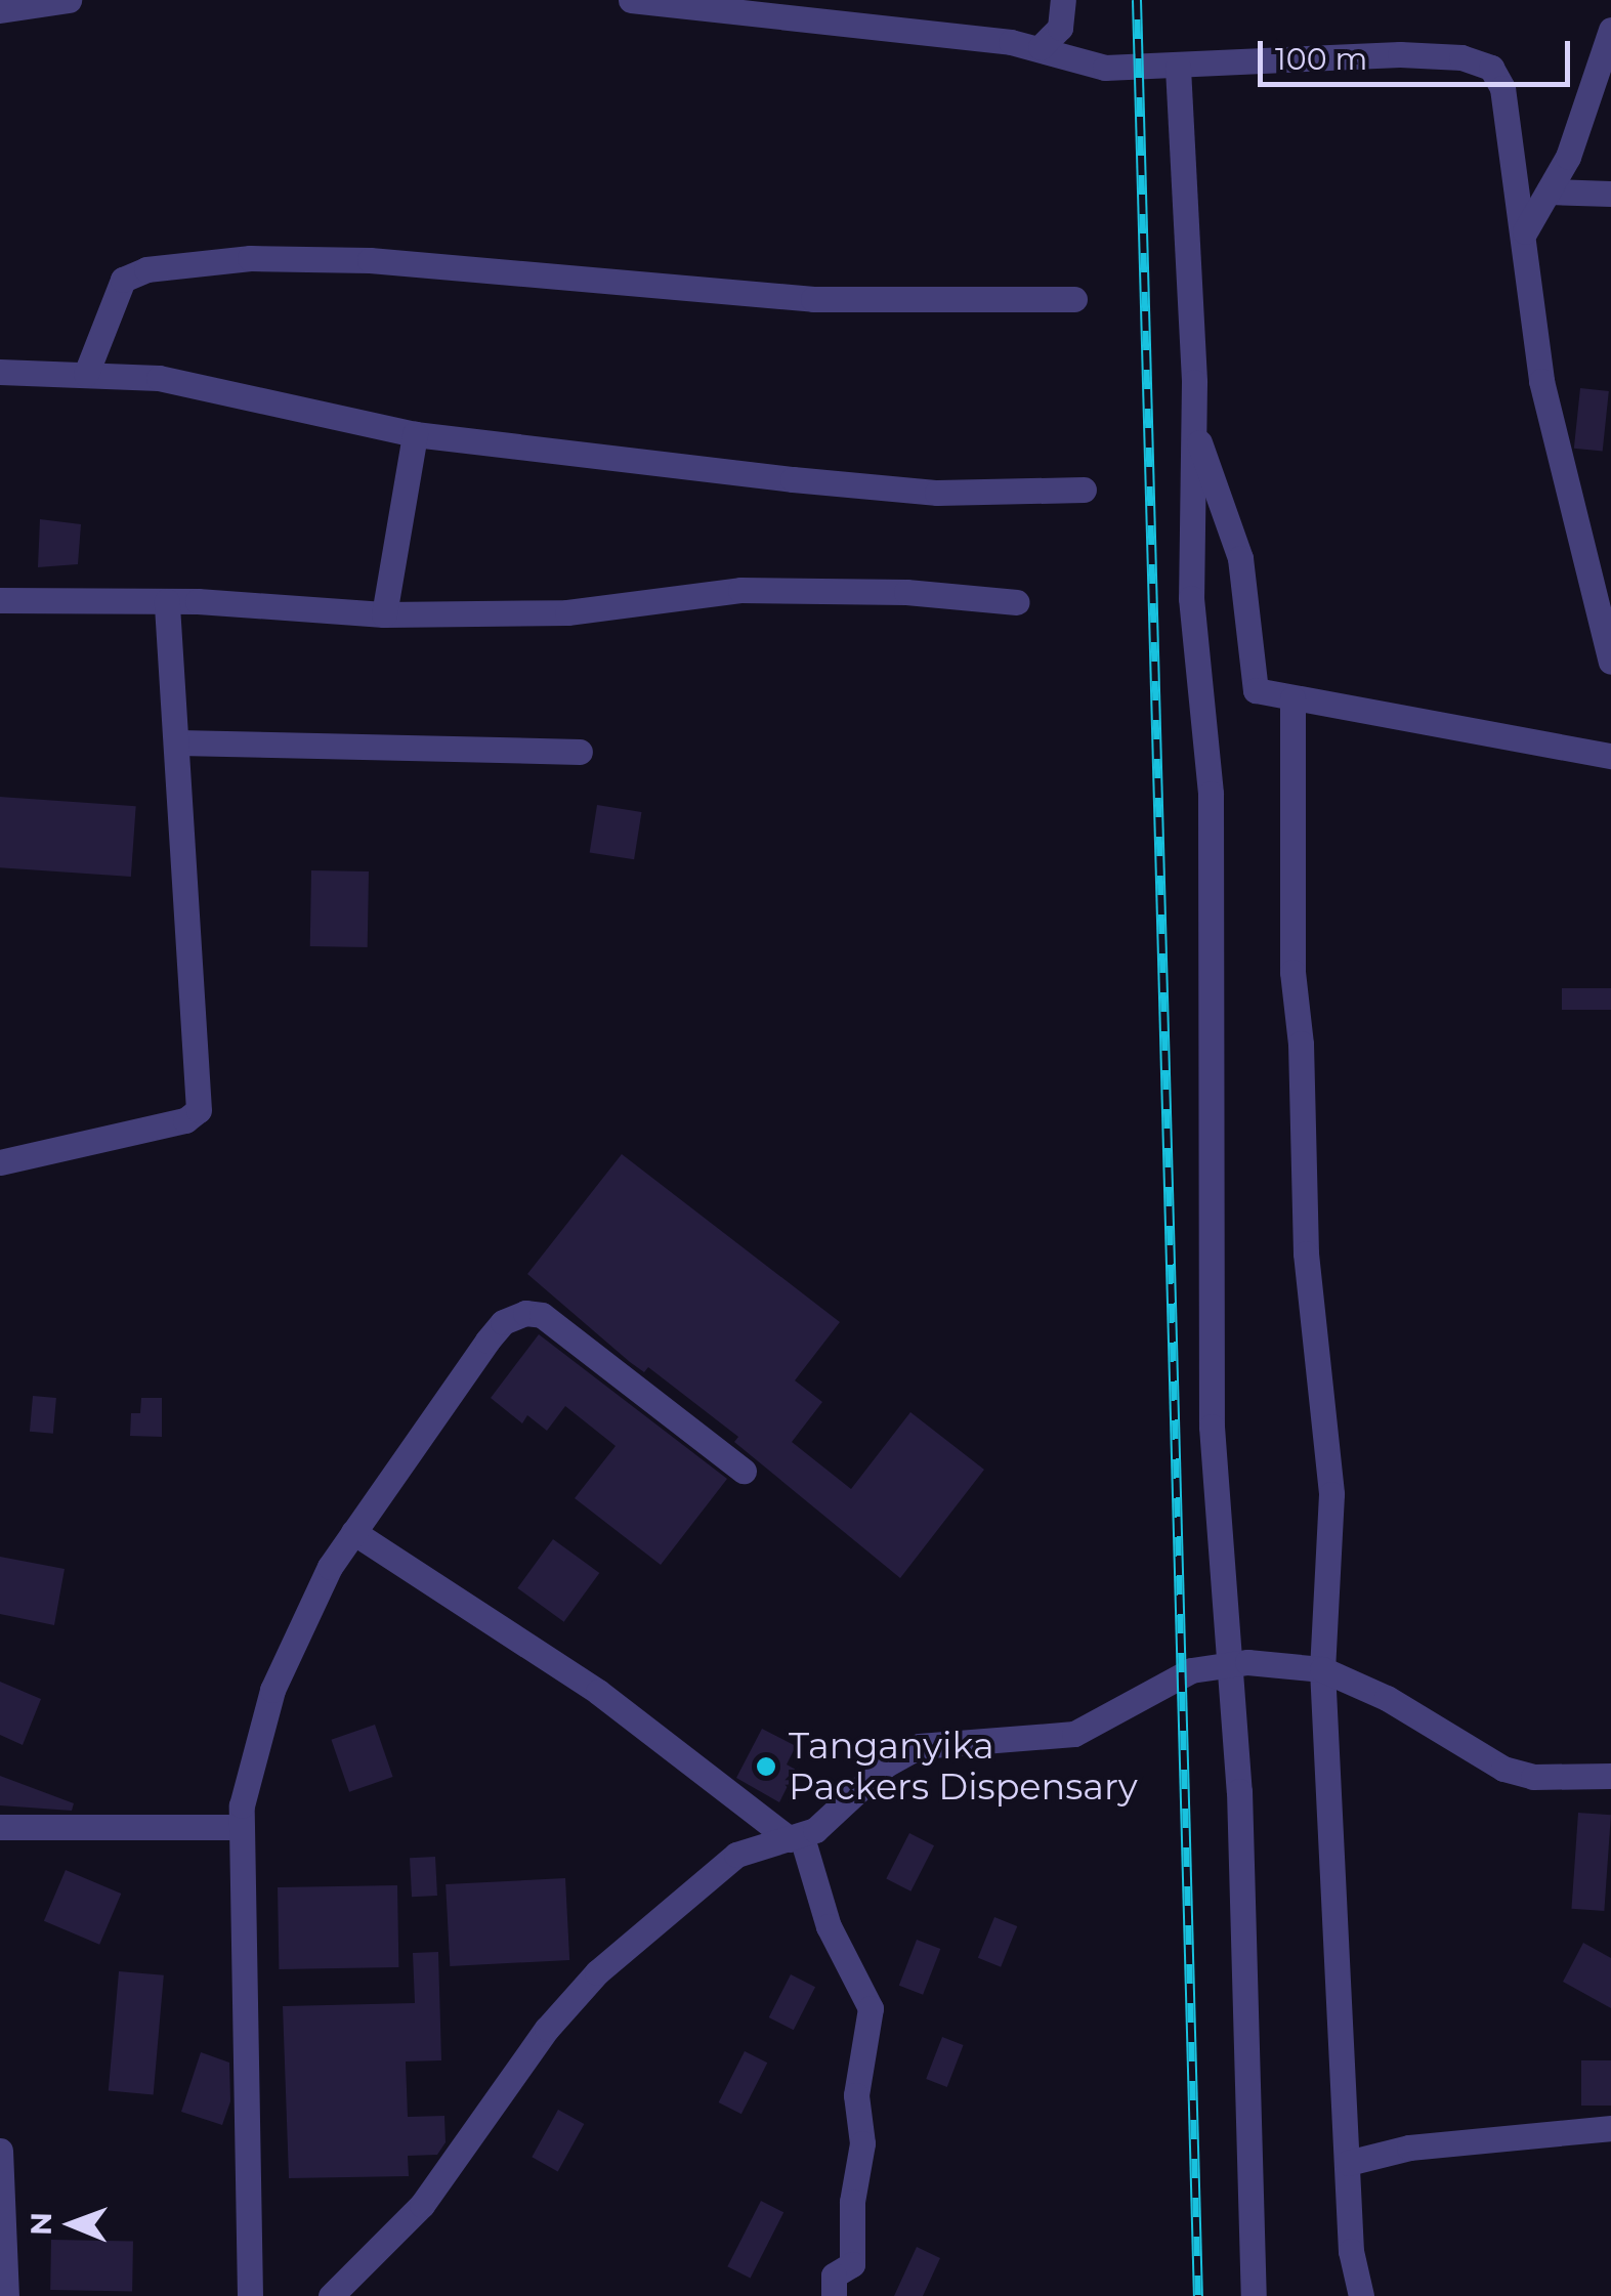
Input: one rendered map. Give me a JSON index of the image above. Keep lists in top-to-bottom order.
{
  "places": ["Tanganyika Packers Dispensary"],
  "scale_bar": "100 m",
  "north": "left"
}
